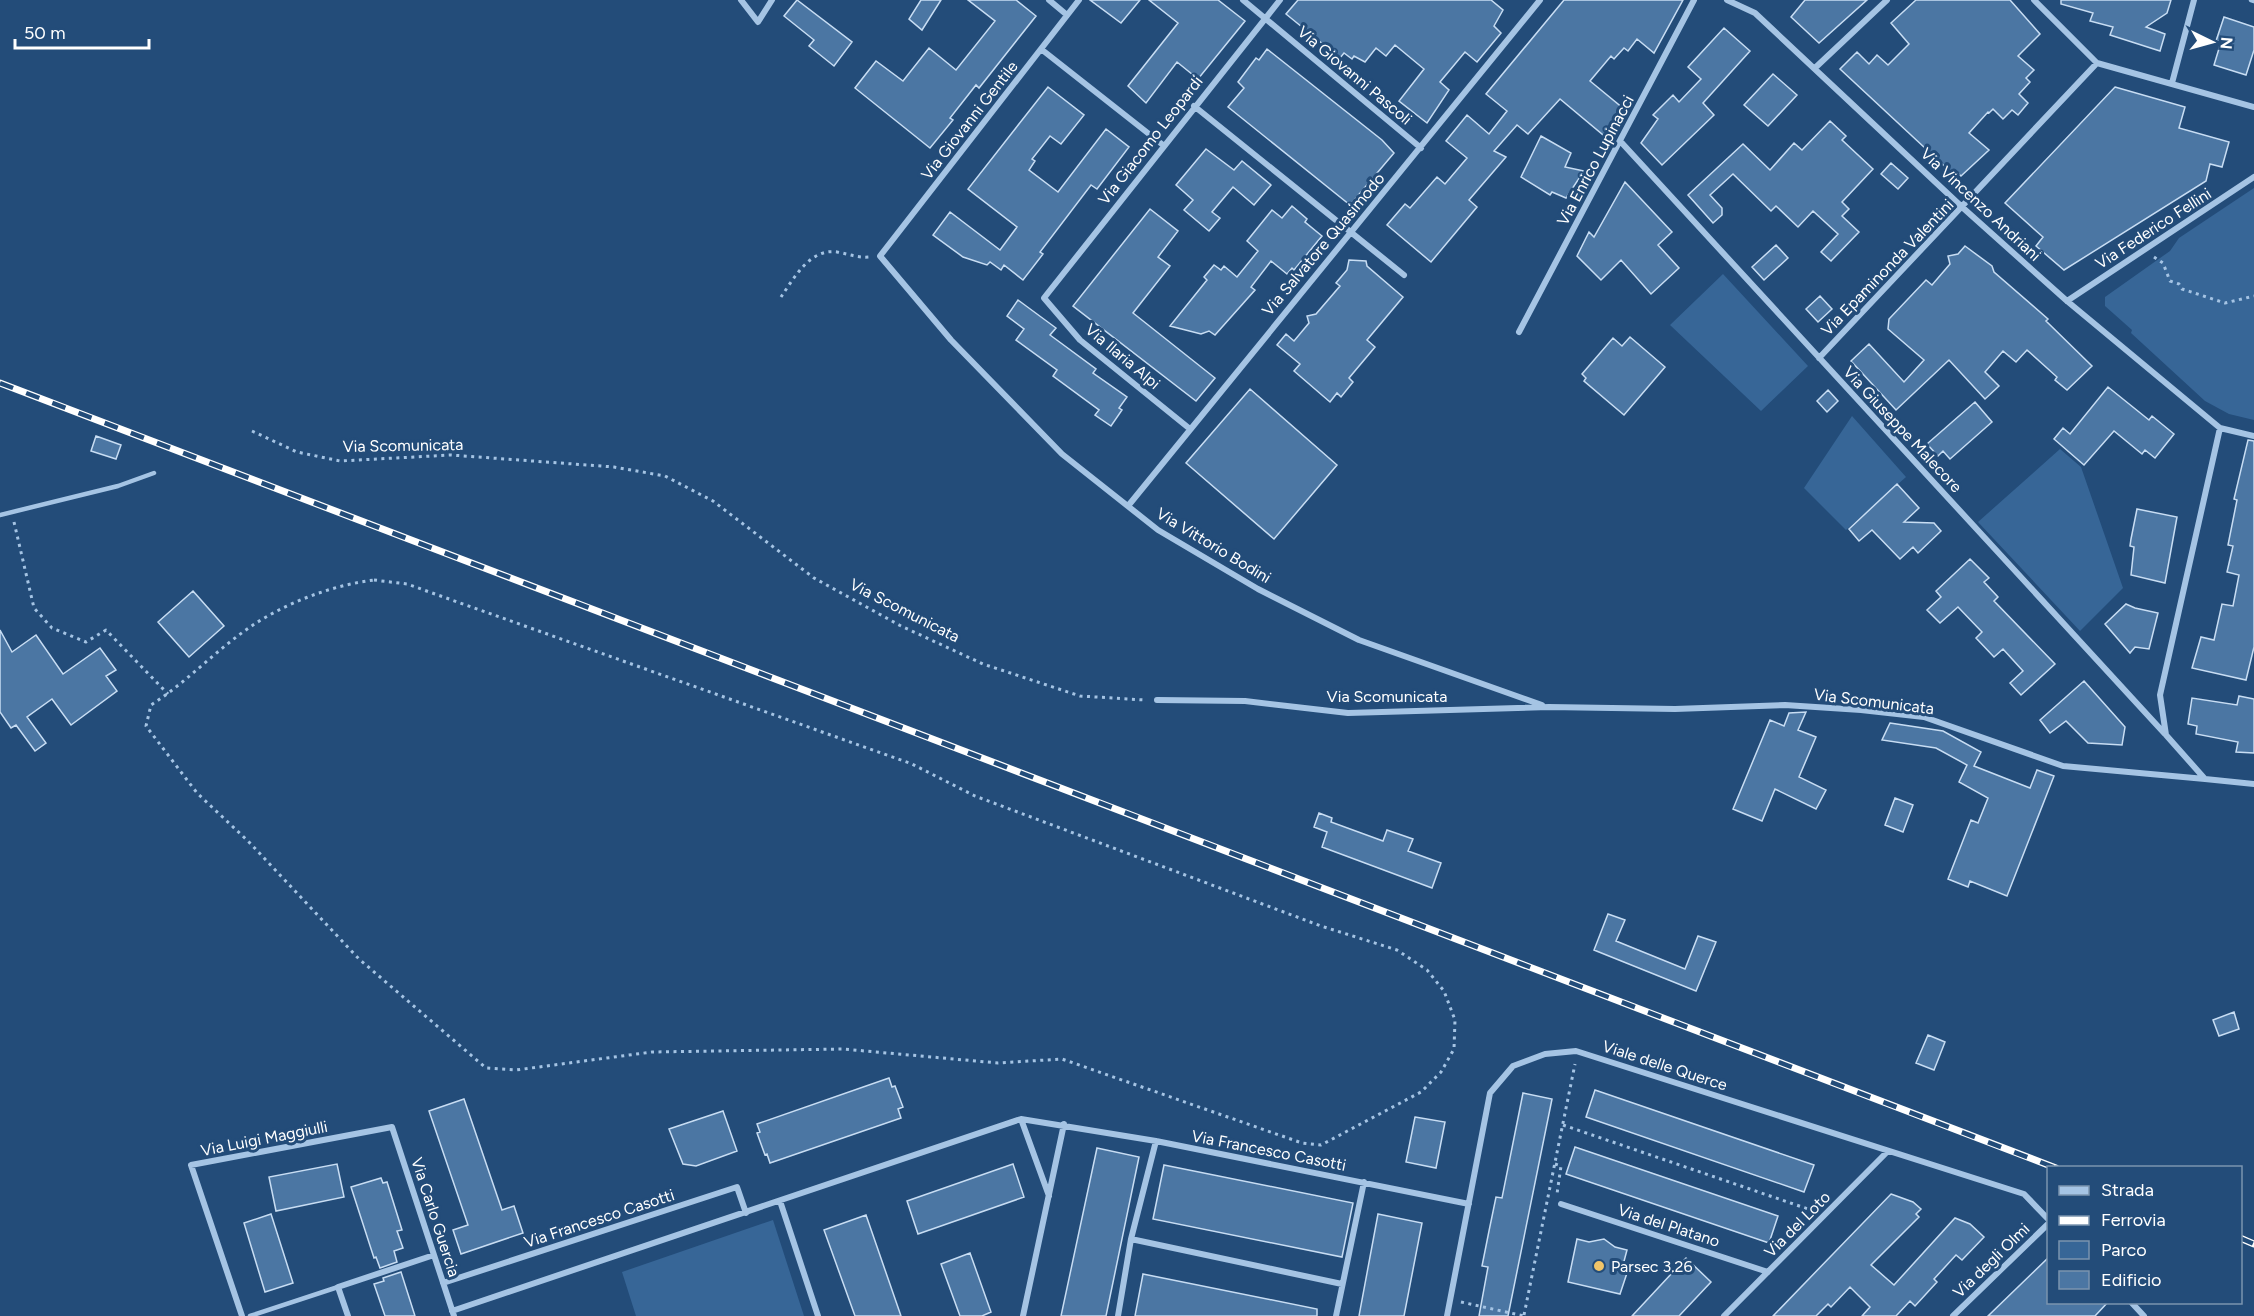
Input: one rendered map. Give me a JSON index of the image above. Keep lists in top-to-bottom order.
{
  "streets": {
    "street": [
      "Via Giovanni Pascoli",
      "Via Giovanni Gentile",
      "Via Giacomo Leopardi",
      "Via Enrico Lupinacci",
      "Via Vincenzo Andriani",
      "Via Federico Fellini",
      "Via Salvatore Quasimodo",
      "Via Epaminonda Valentini",
      "Via Ilaria Alpi",
      "Via Giuseppe Malecore",
      "Via Scomunicata",
      "Via Vittorio Bodini",
      "Viale delle Querce",
      "Via Luigi Maggiulli",
      "Via Francesco Casotti",
      "Via Carlo Guercia",
      "Via del Loto",
      "Via del Platano",
      "Via degli Olmi"
    ]
  },
  "crossings": [
    ["Via Giovanni Pascoli", "Via Giacomo Leopardi"],
    ["Via Giovanni Pascoli", "Via Salvatore Quasimodo"],
    ["Via Giovanni Gentile", "Via Vittorio Bodini"],
    ["Via Giacomo Leopardi", "Via Ilaria Alpi"],
    ["Via Enrico Lupinacci", "Via Giuseppe Malecore"],
    ["Via Vincenzo Andriani", "Via Federico Fellini"],
    ["Via Vincenzo Andriani", "Via Epaminonda Valentini"],
    ["Via Salvatore Quasimodo", "Via Ilaria Alpi"],
    ["Via Salvatore Quasimodo", "Via Vittorio Bodini"],
    ["Via Epaminonda Valentini", "Via Giuseppe Malecore"],
    ["Via Scomunicata", "Via Vittorio Bodini"],
    ["Viale delle Querce", "Via Francesco Casotti"],
    ["Viale delle Querce", "Via del Loto"],
    ["Via Luigi Maggiulli", "Via Carlo Guercia"],
    ["Via Francesco Casotti", "Via Carlo Guercia"],
    ["Via del Loto", "Via del Platano"]
  ],
  "places": ["Parsec 3.26"],
  "legend": [
    "Strada",
    "Ferrovia",
    "Parco",
    "Edificio"
  ],
  "scale_bar": "50 m",
  "north": "right"
}
